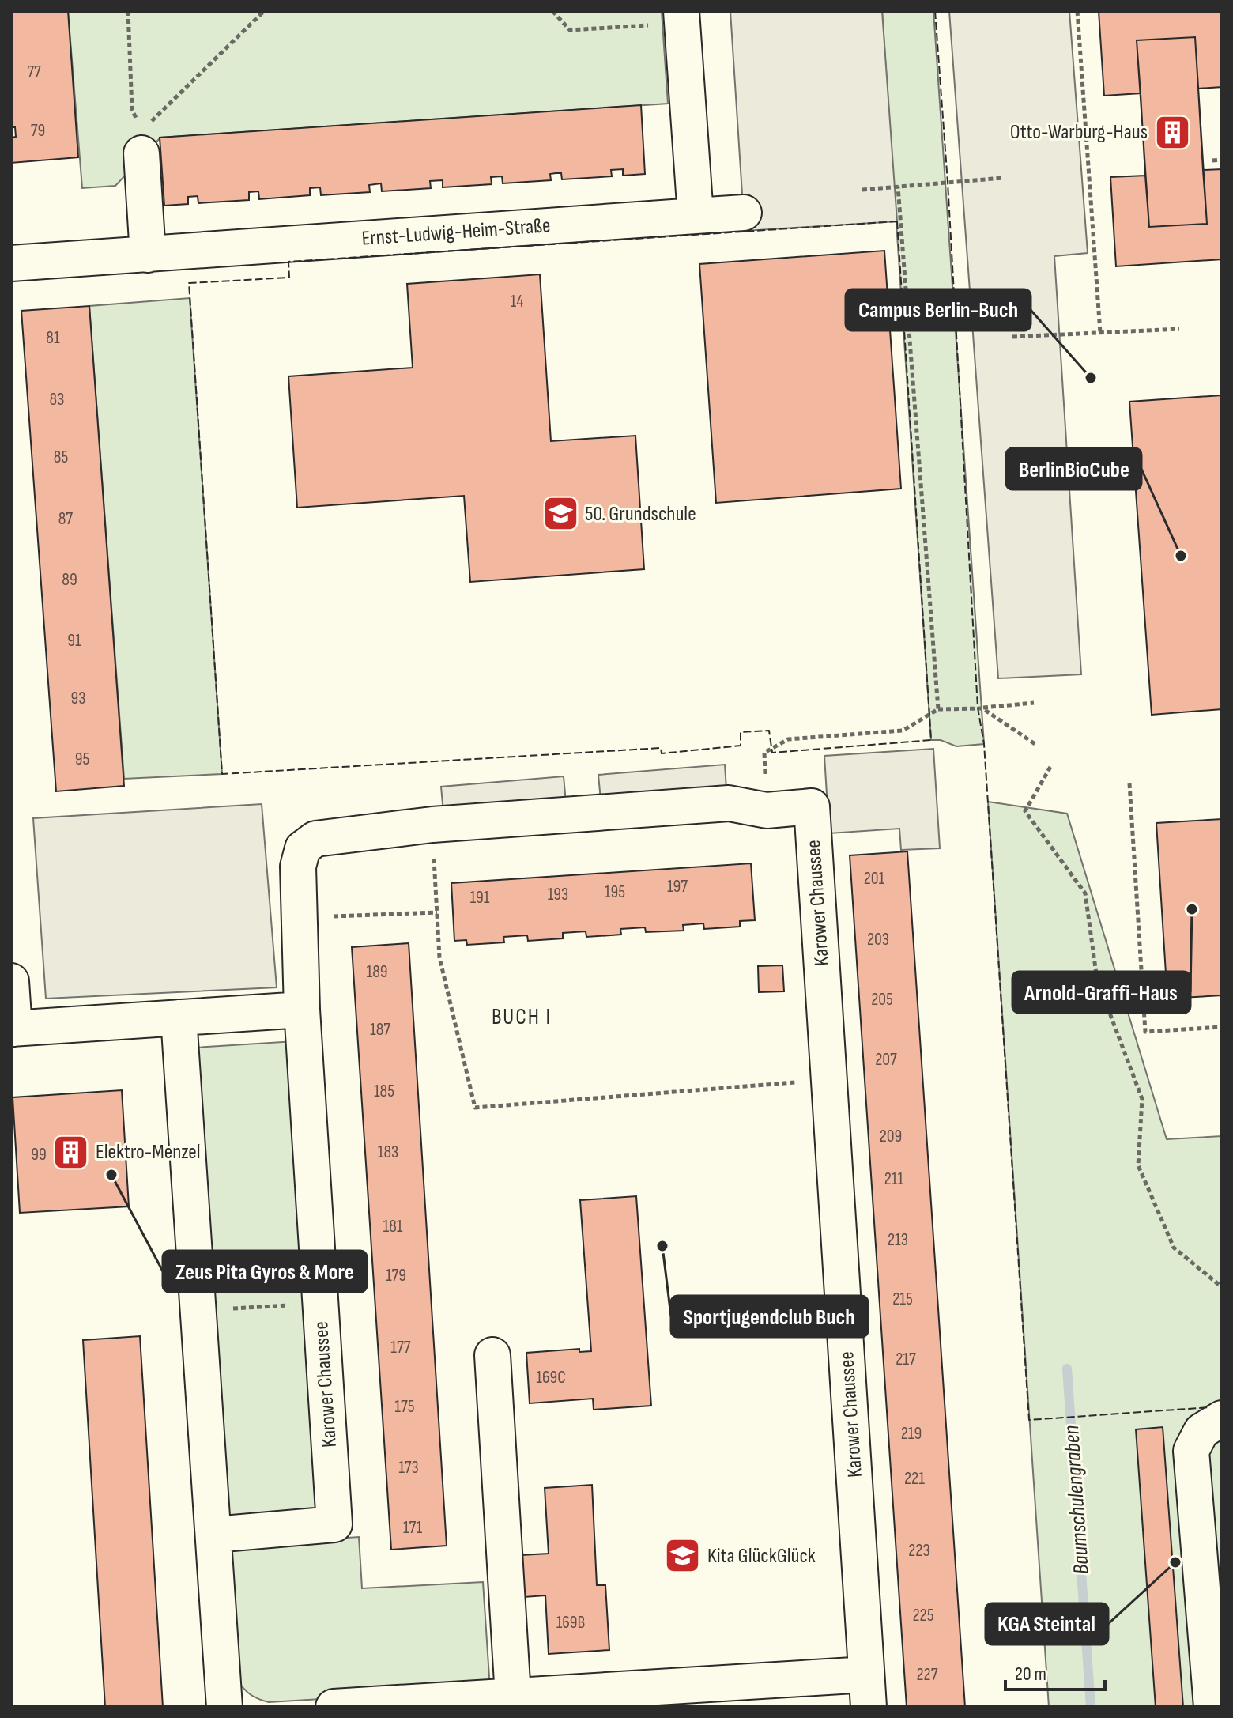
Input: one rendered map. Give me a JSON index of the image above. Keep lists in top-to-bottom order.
{
  "streets": {
    "street": ["Ernst-Ludwig-Heim-Straße", "Karower Chaussee"]
  },
  "districts": ["BUCH I"],
  "water": ["Baumschulengraben"],
  "places": {
    "building": ["Otto-Warburg-Haus", "Elektro-Menzel"],
    "other": [
      "Campus Berlin-Buch",
      "BerlinBioCube",
      "Arnold-Graffi-Haus",
      "Zeus Pita Gyros & More",
      "Sportjugendclub Buch",
      "KGA Steintal"
    ],
    "school or university": ["50. Grundschule", "Kita GlückGlück"]
  },
  "house_numbers": [
    "77",
    "79",
    "14",
    "81",
    "83",
    "85",
    "87",
    "89",
    "91",
    "93",
    "95",
    "201",
    "197",
    "195",
    "193",
    "191",
    "203",
    "189",
    "205",
    "187",
    "207",
    "185",
    "209",
    "183",
    "99",
    "211",
    "181",
    "213",
    "179",
    "215",
    "177",
    "217",
    "169C",
    "175",
    "219",
    "173",
    "221",
    "171",
    "223",
    "225",
    "169B",
    "227"
  ],
  "scale_bar": "20 m"
}
